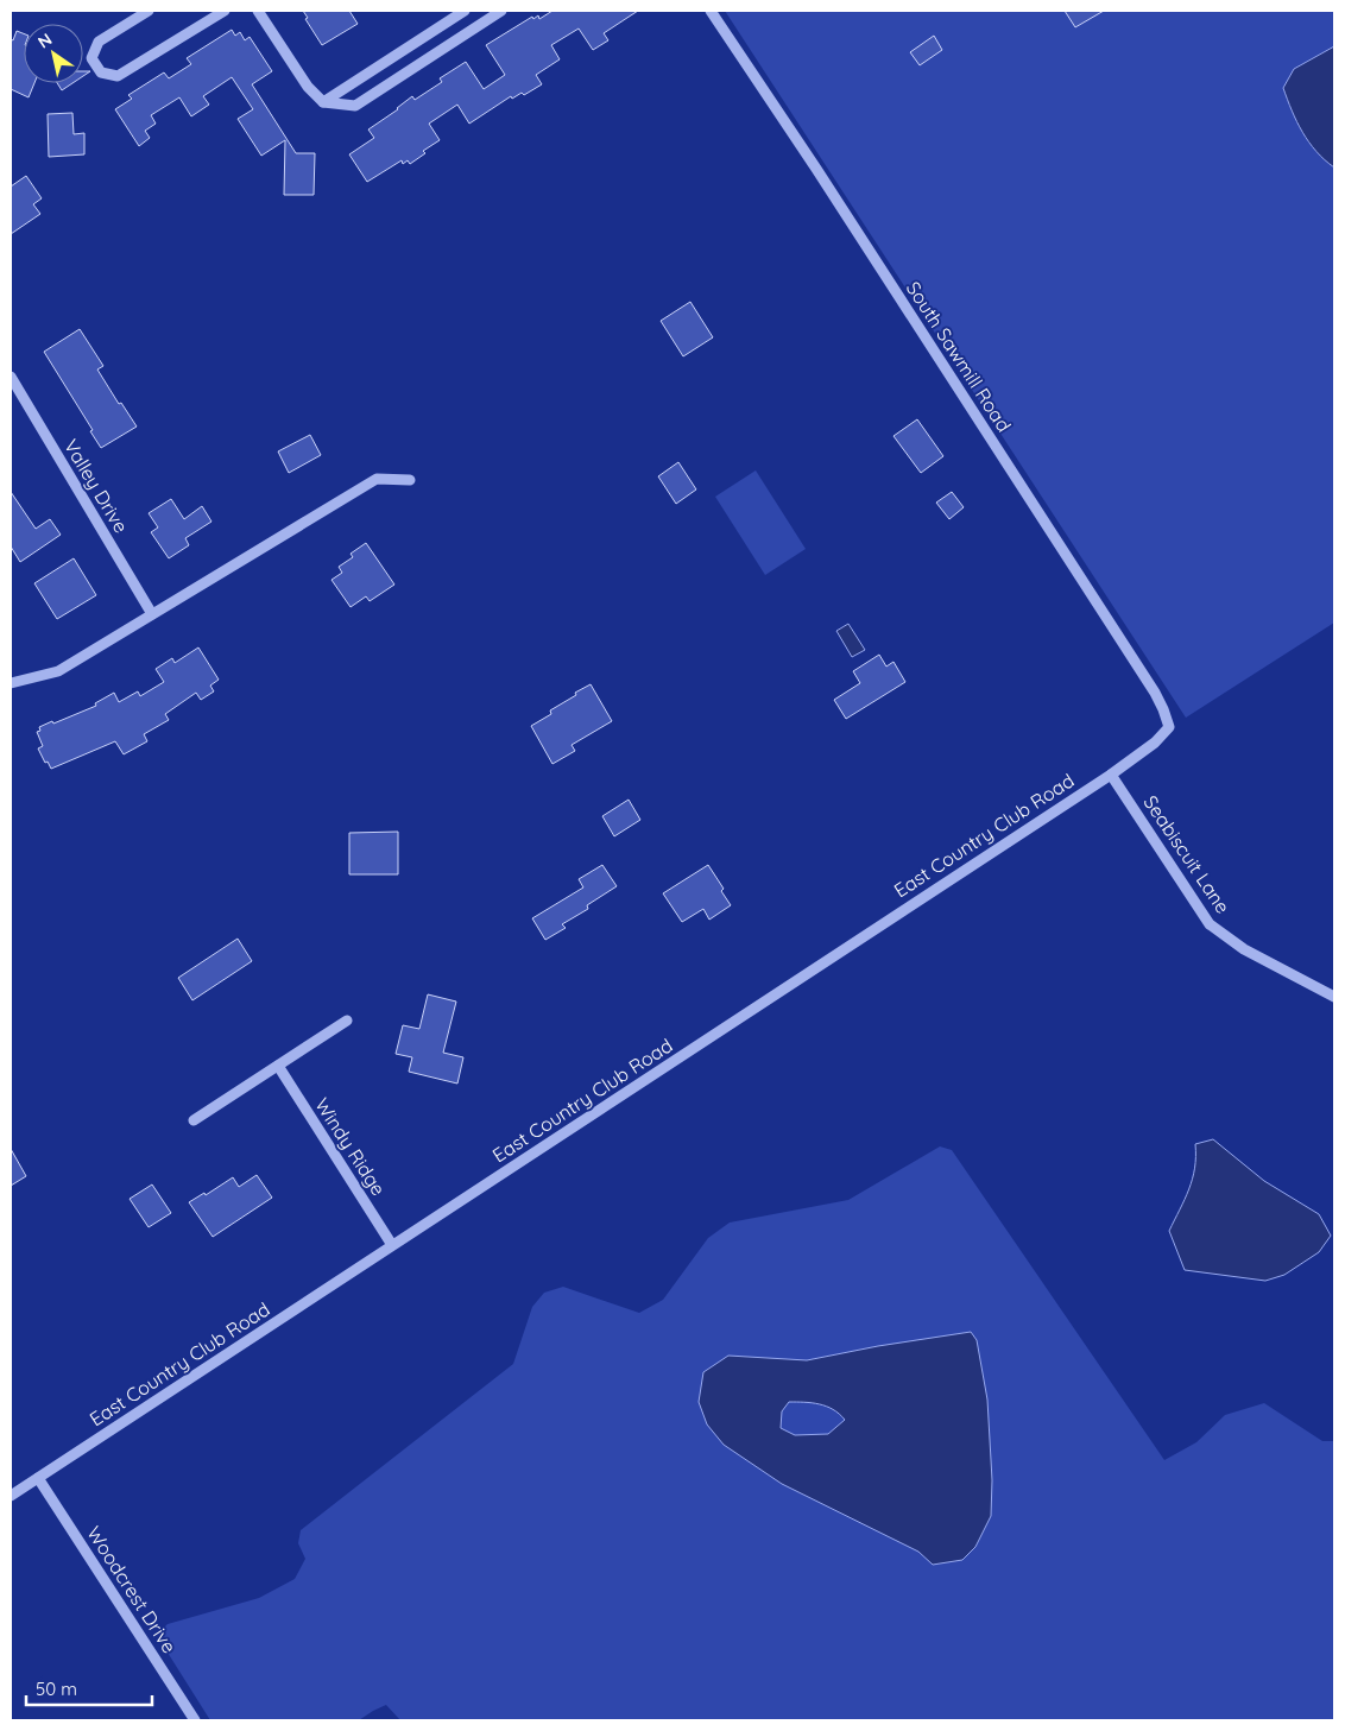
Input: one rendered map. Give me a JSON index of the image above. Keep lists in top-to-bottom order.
{
  "streets": {
    "street": [
      "South Sawmill Road",
      "Valley Drive",
      "East Country Club Road",
      "Seabiscuit Lane",
      "Windy Ridge",
      "Woodcrest Drive"
    ]
  },
  "crossings": [
    ["South Sawmill Road", "East Country Club Road"],
    ["East Country Club Road", "Seabiscuit Lane"],
    ["East Country Club Road", "Windy Ridge"],
    ["East Country Club Road", "Woodcrest Drive"]
  ],
  "scale_bar": "50 m",
  "north": "top left"
}
